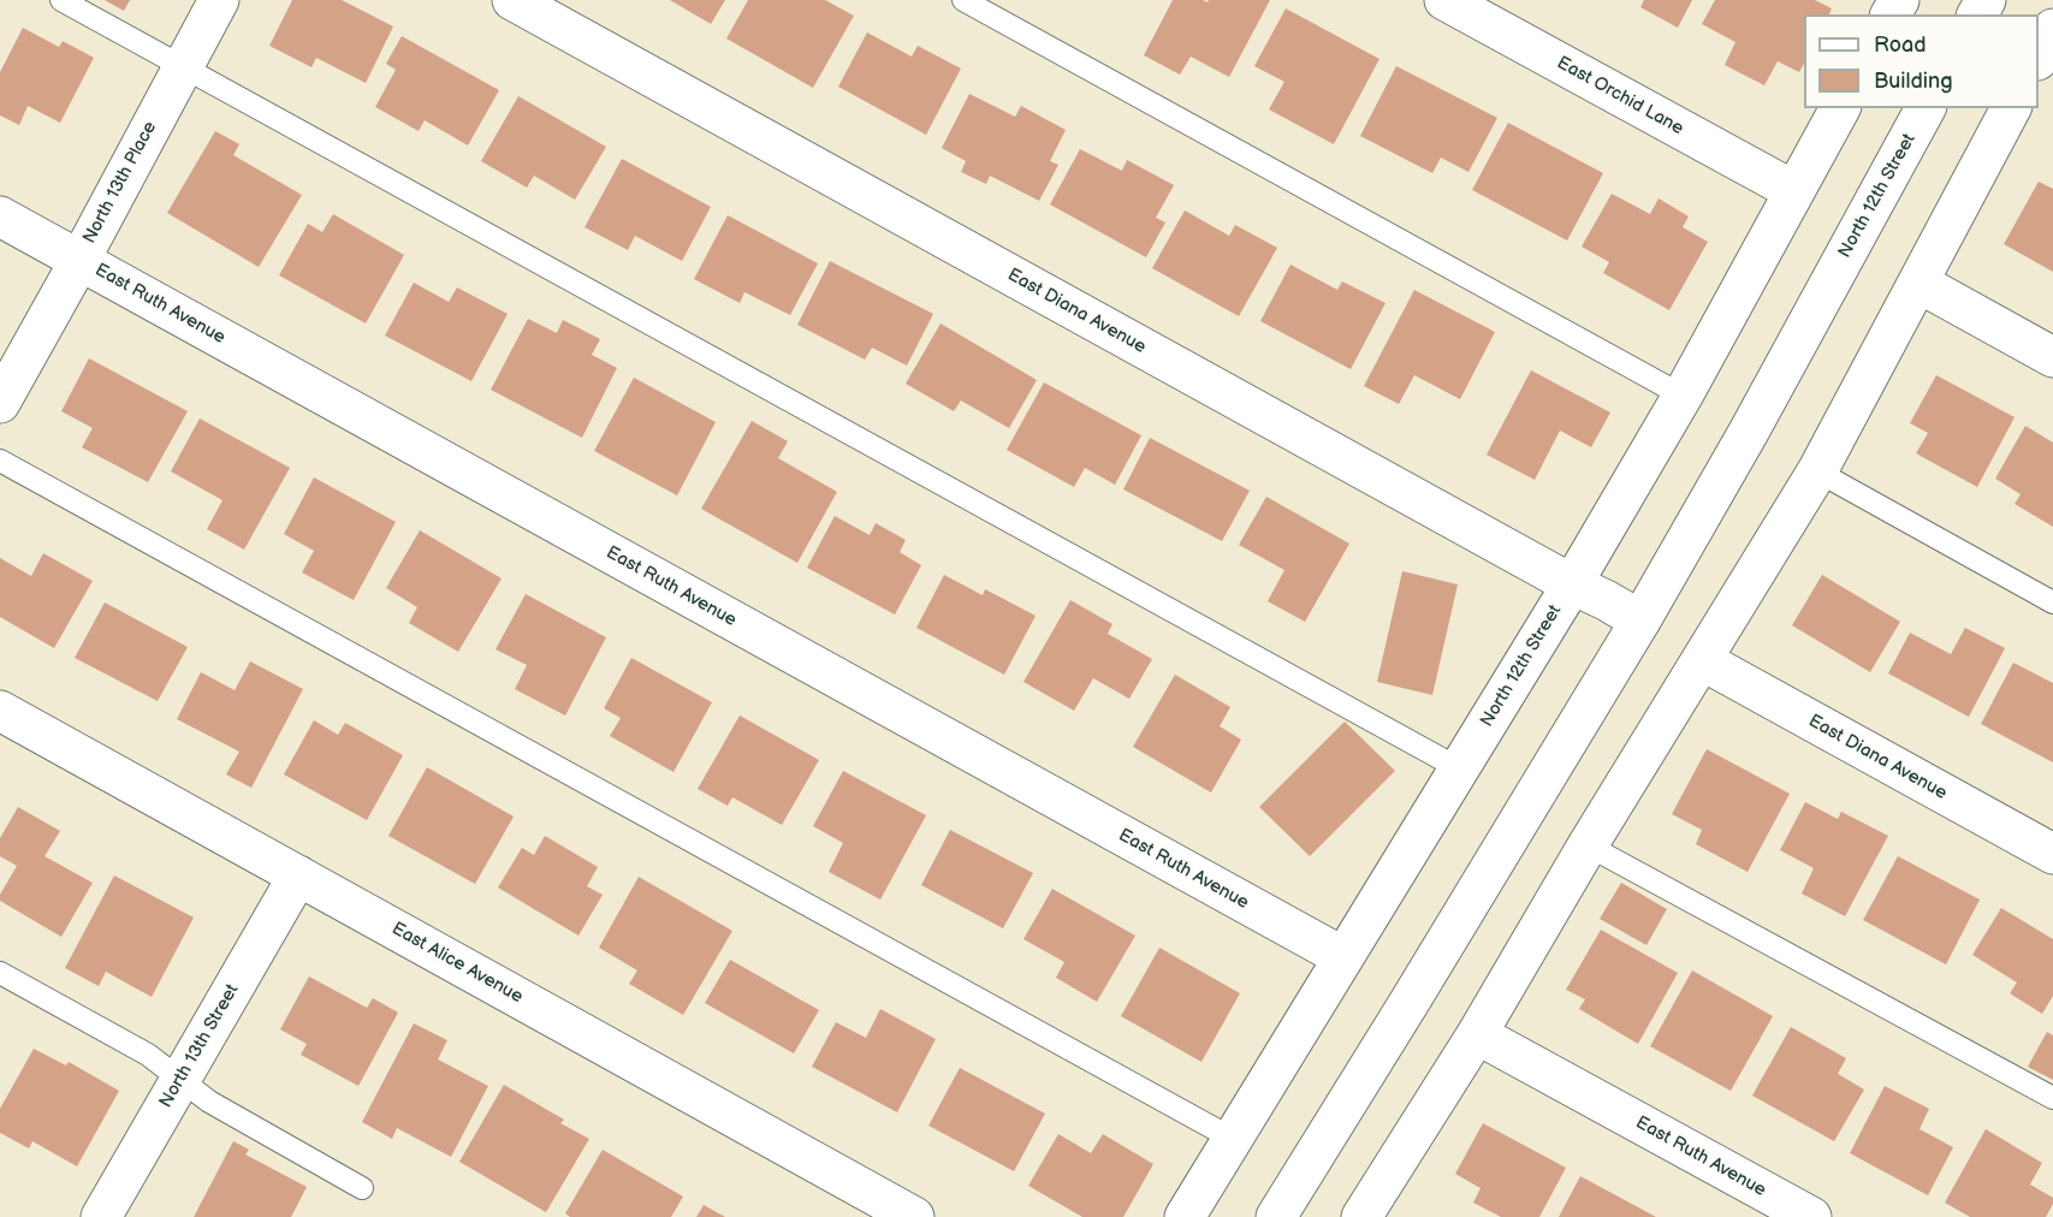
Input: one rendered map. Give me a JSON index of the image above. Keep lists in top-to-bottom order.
{
  "streets": {
    "street": [
      "East Orchid Lane",
      "North 13th Place",
      "North 12th Street",
      "East Ruth Avenue",
      "East Diana Avenue",
      "East Alice Avenue",
      "North 13th Street"
    ]
  },
  "crossings": [
    ["East Orchid Lane", "North 12th Street"],
    ["North 13th Place", "East Ruth Avenue"],
    ["North 12th Street", "East Ruth Avenue"],
    ["North 12th Street", "East Diana Avenue"],
    ["East Alice Avenue", "North 13th Street"]
  ],
  "legend": ["Road", "Building"]
}
